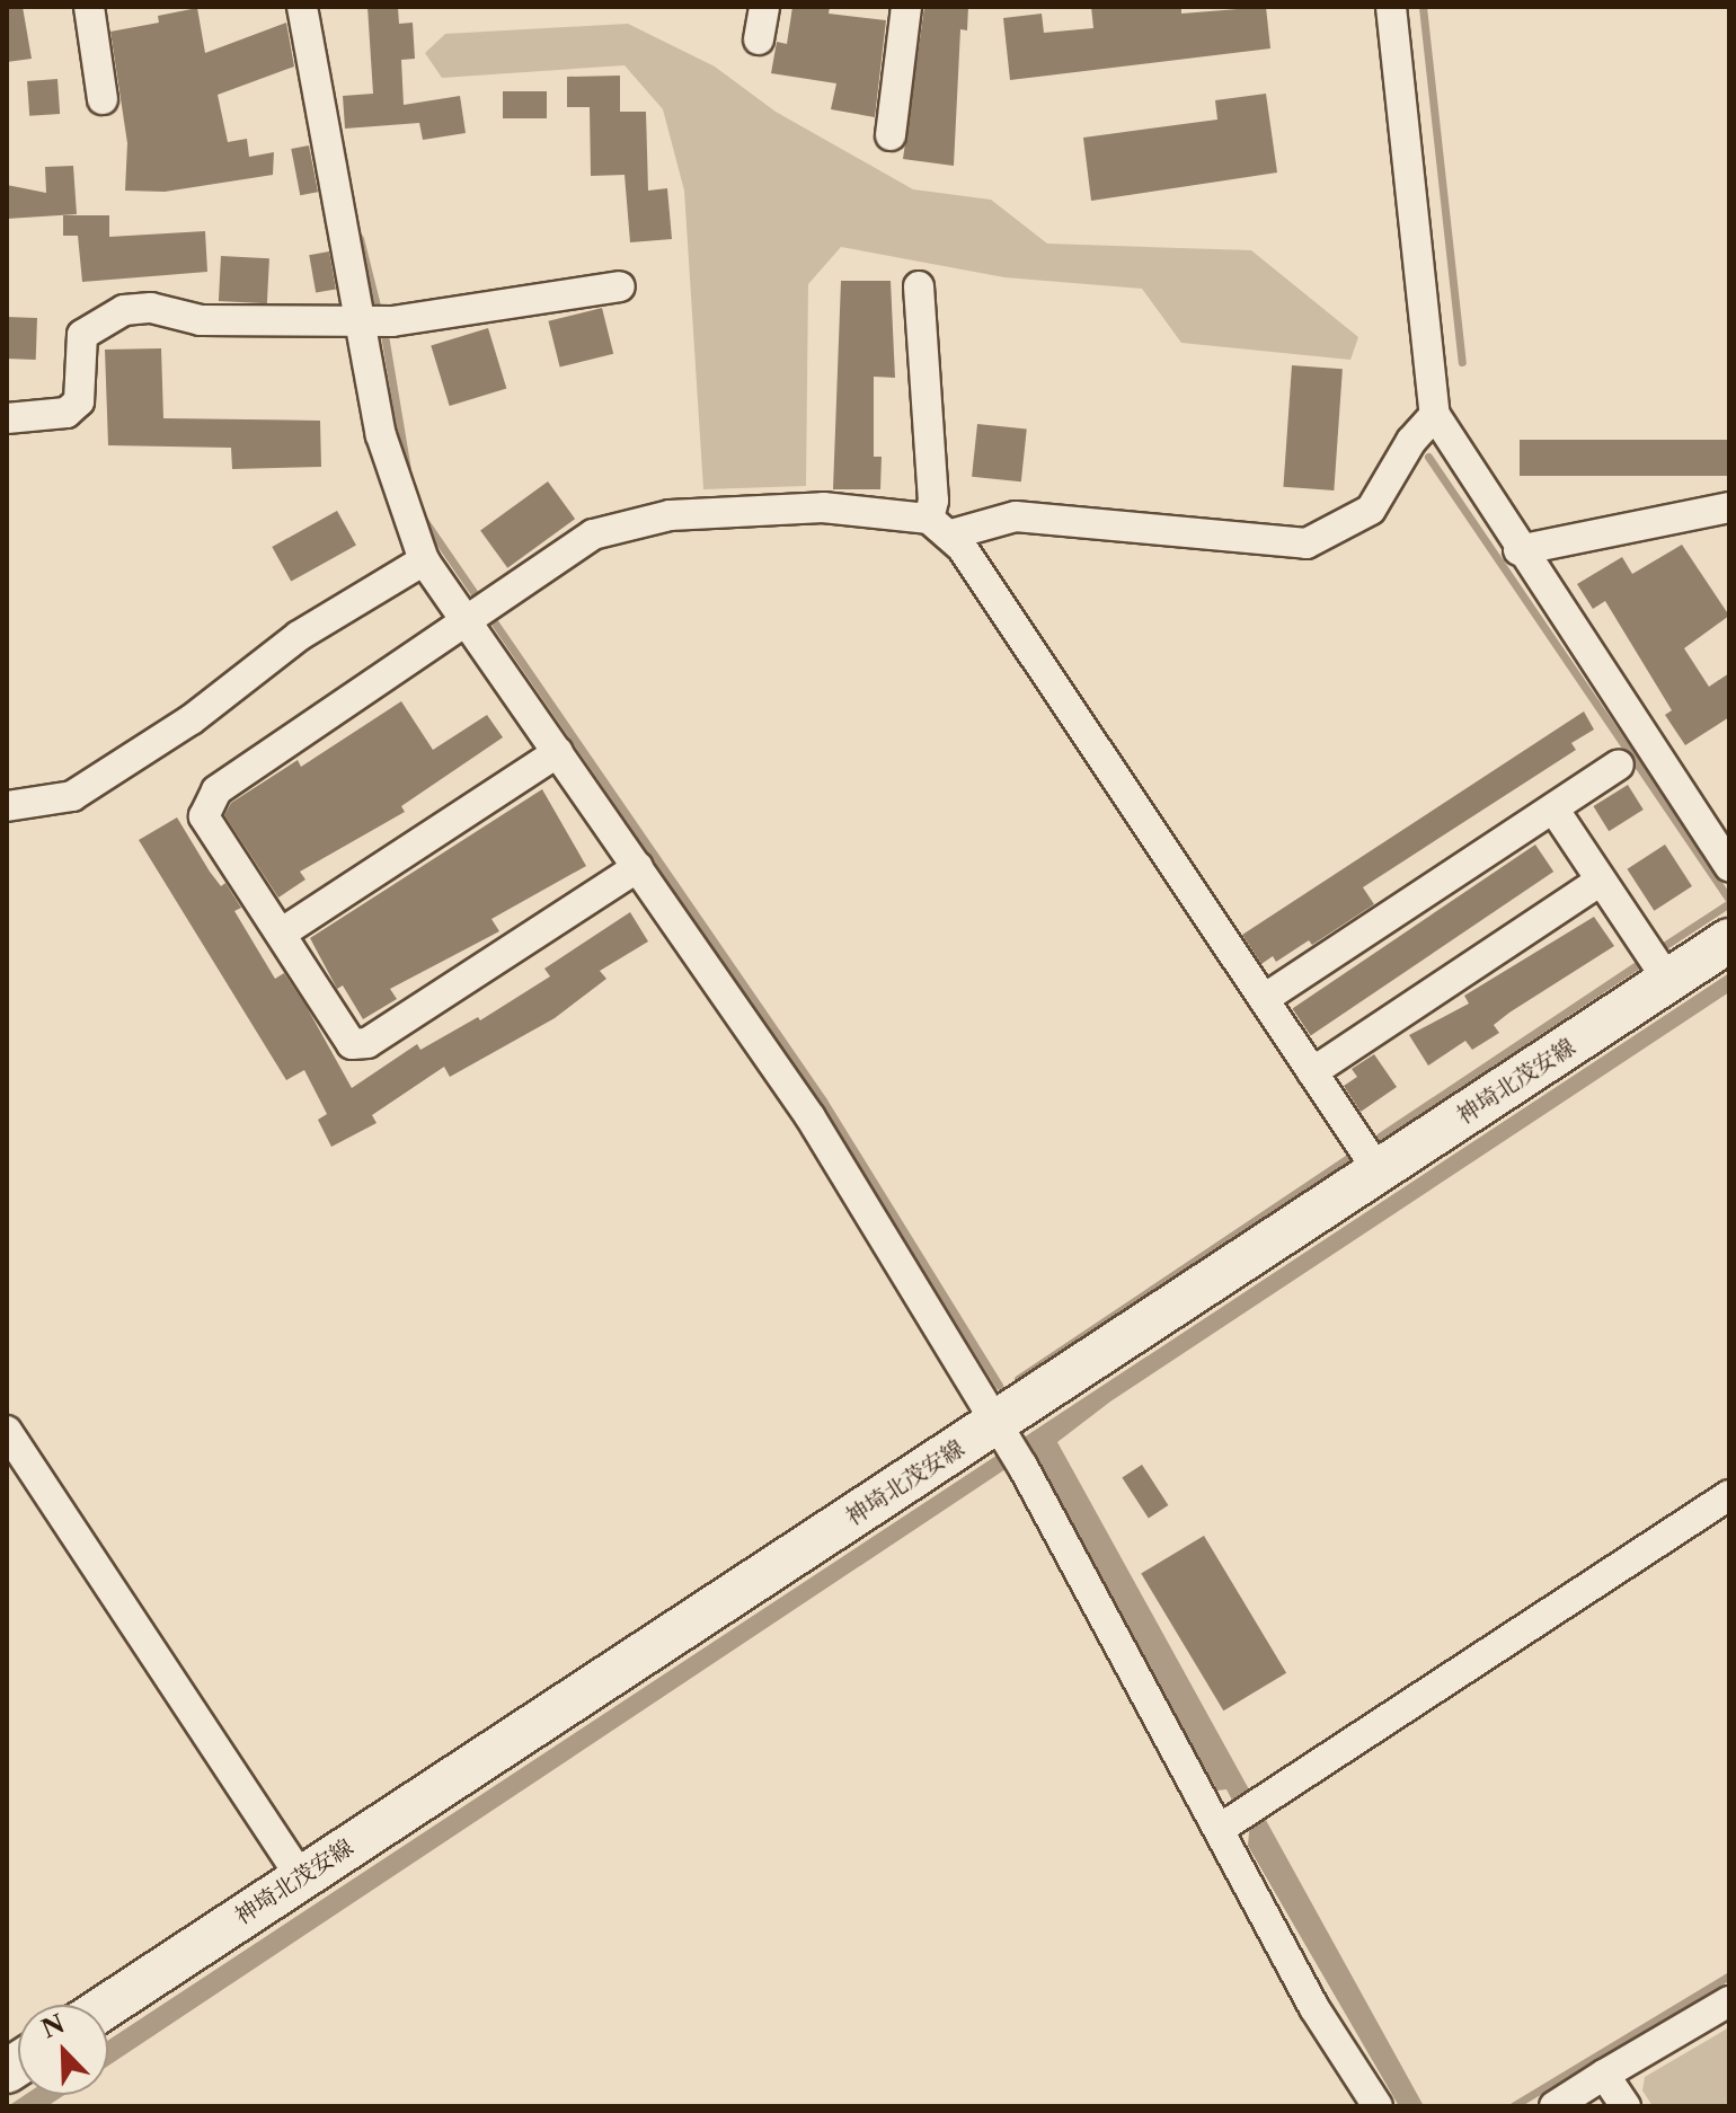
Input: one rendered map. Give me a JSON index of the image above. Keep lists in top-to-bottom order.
{
  "streets": {
    "main road": ["神埼北茂安線"]
  },
  "north": "top left"
}
